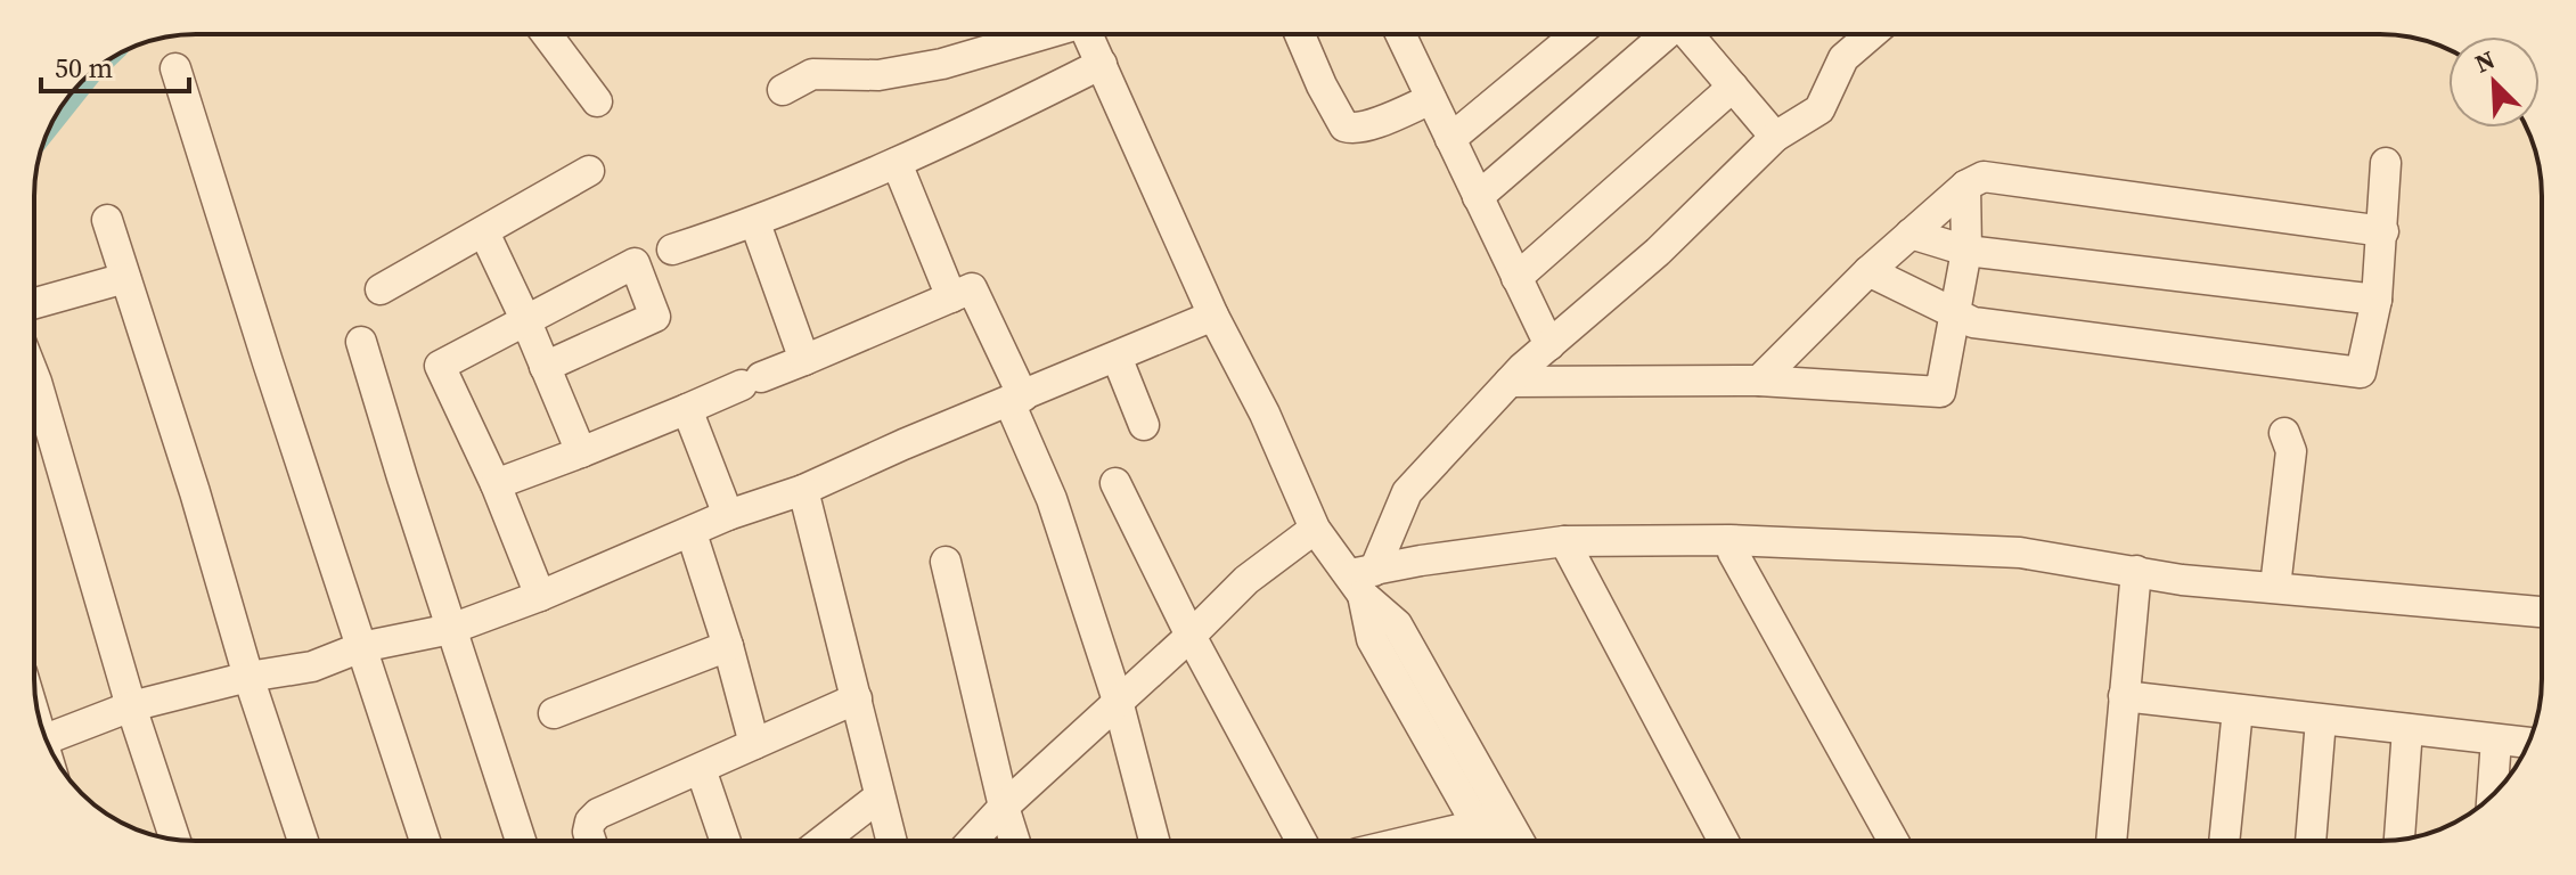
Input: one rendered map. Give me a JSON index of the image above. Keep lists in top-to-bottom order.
{
  "scale_bar": "50 m",
  "north": "top left"
}
